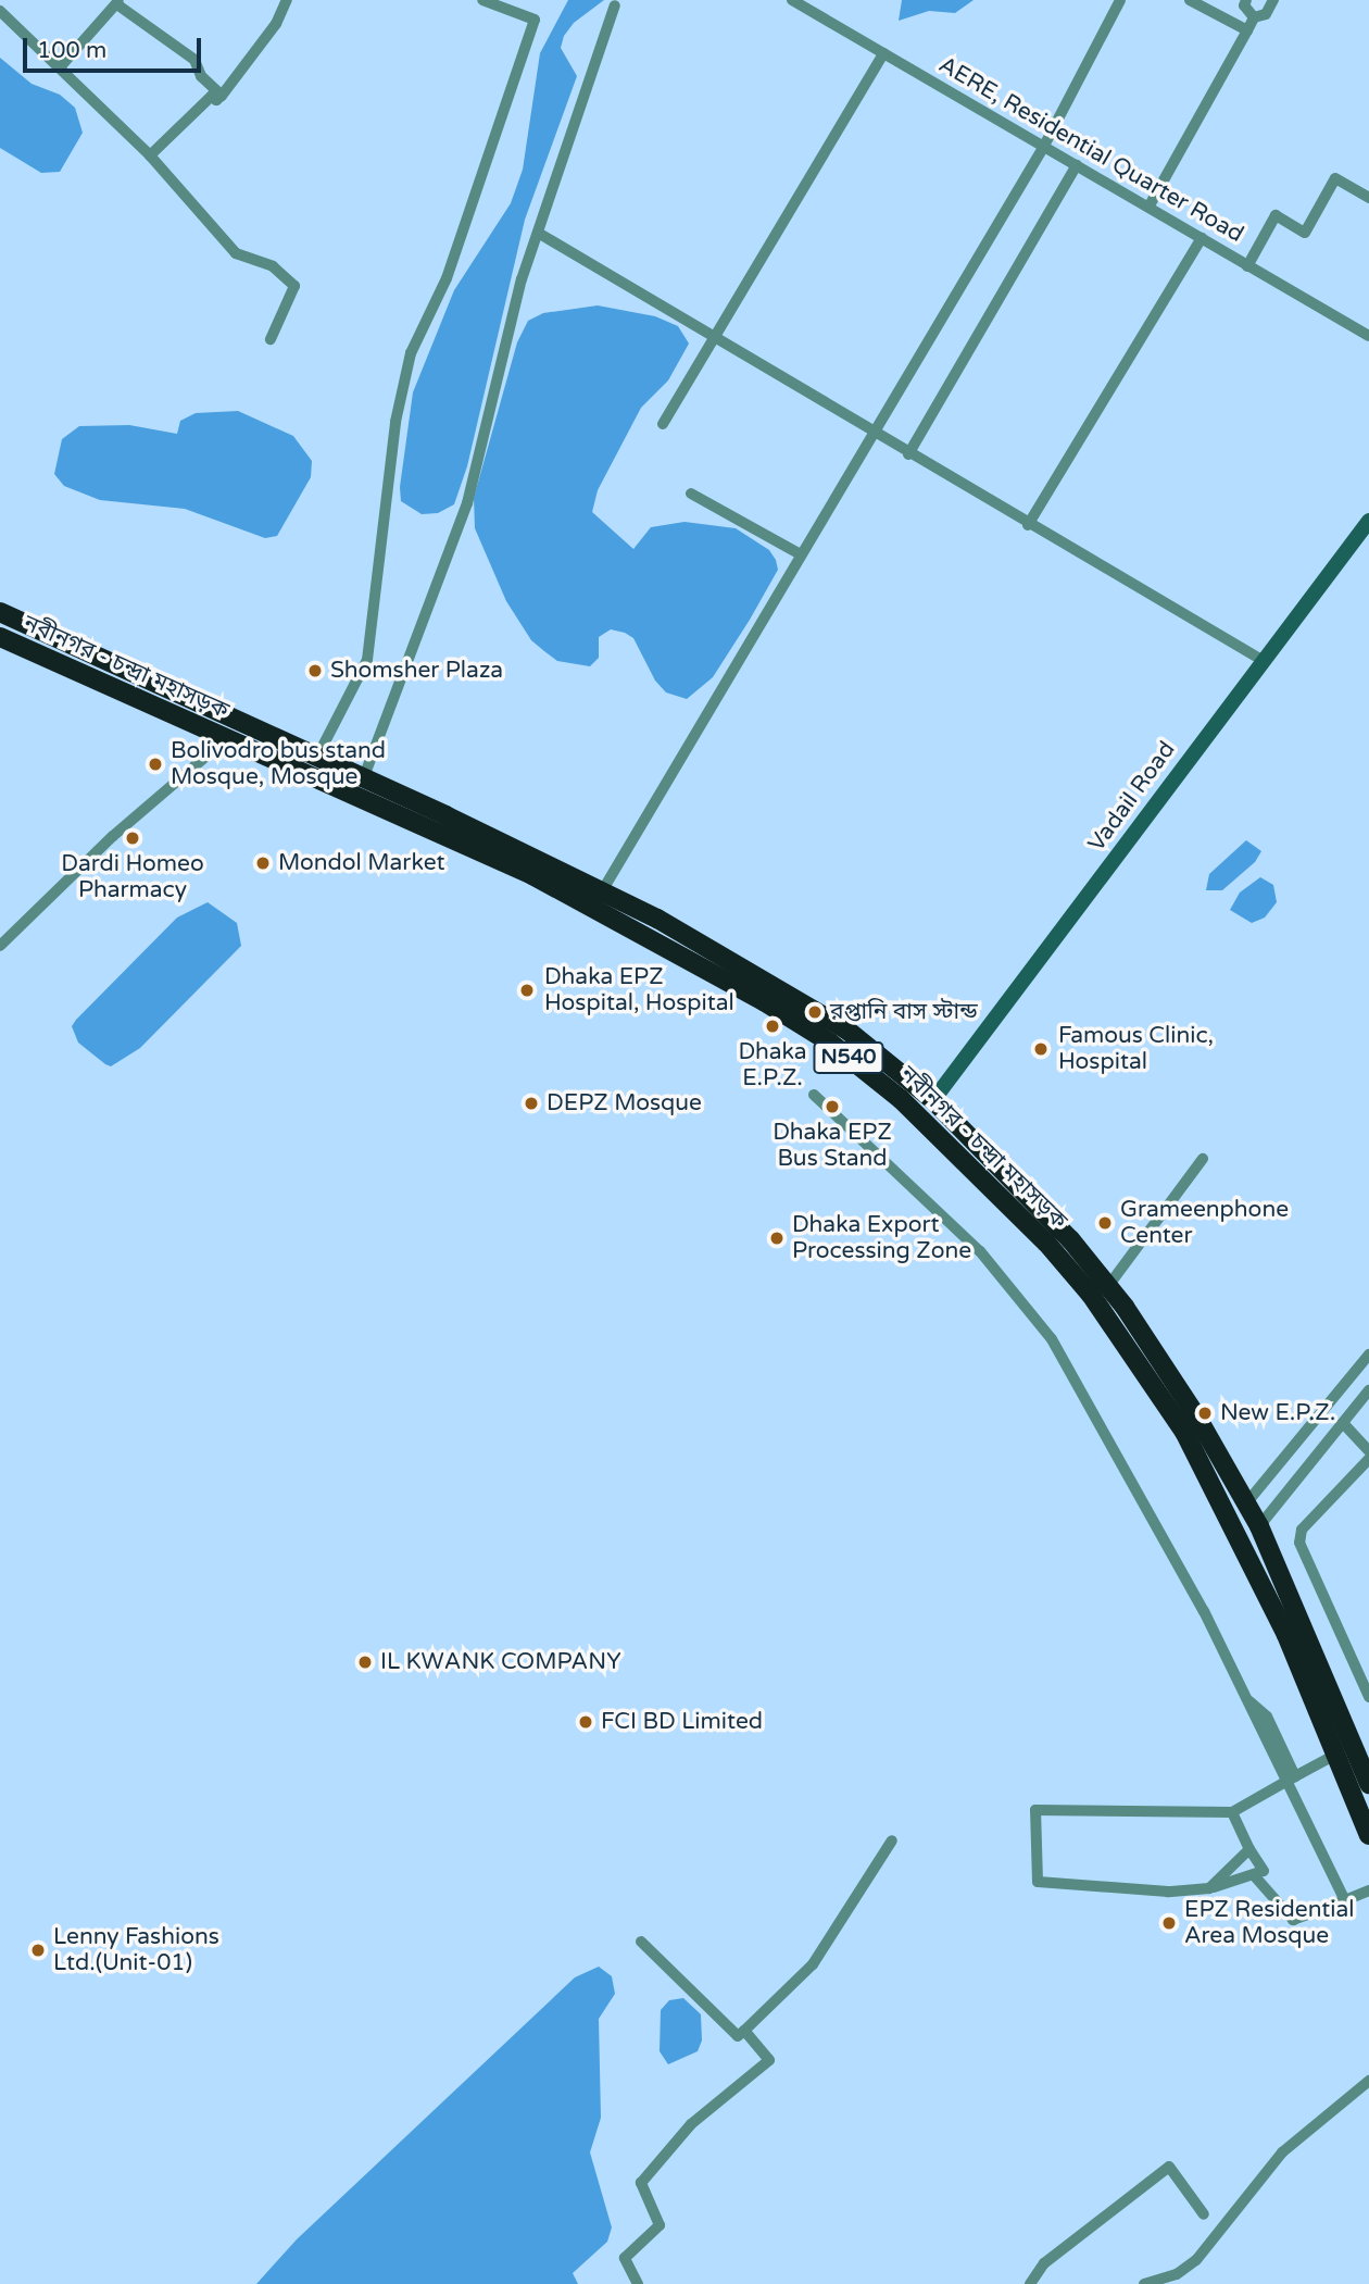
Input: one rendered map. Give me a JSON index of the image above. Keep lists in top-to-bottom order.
{
  "streets": {
    "highway": ["নবীনগর - চন্দ্রা মহাসড়ক", "N540"],
    "street": ["AERE, Residential Quarter Road", "Vadail Road"]
  },
  "crossings": [
    ["নবীনগর - চন্দ্রা মহাসড়ক", "Vadail Road"]
  ],
  "places": [
    "Shomsher Plaza",
    "Bolivodro bus stand Mosque, Mosque",
    "Dardi Homeo Pharmacy",
    "Mondol Market",
    "Dhaka EPZ Hospital, Hospital",
    "রপ্তানি বাস স্টান্ড",
    "Dhaka E.P.Z.",
    "Famous Clinic, Hospital",
    "DEPZ Mosque",
    "Dhaka EPZ Bus Stand",
    "Grameenphone Center",
    "Dhaka Export Processing Zone",
    "New E.P.Z.",
    "IL KWANK COMPANY",
    "FCI BD Limited",
    "EPZ Residential Area Mosque",
    "Lenny Fashions Ltd.(Unit-01)"
  ],
  "scale_bar": "100 m"
}
